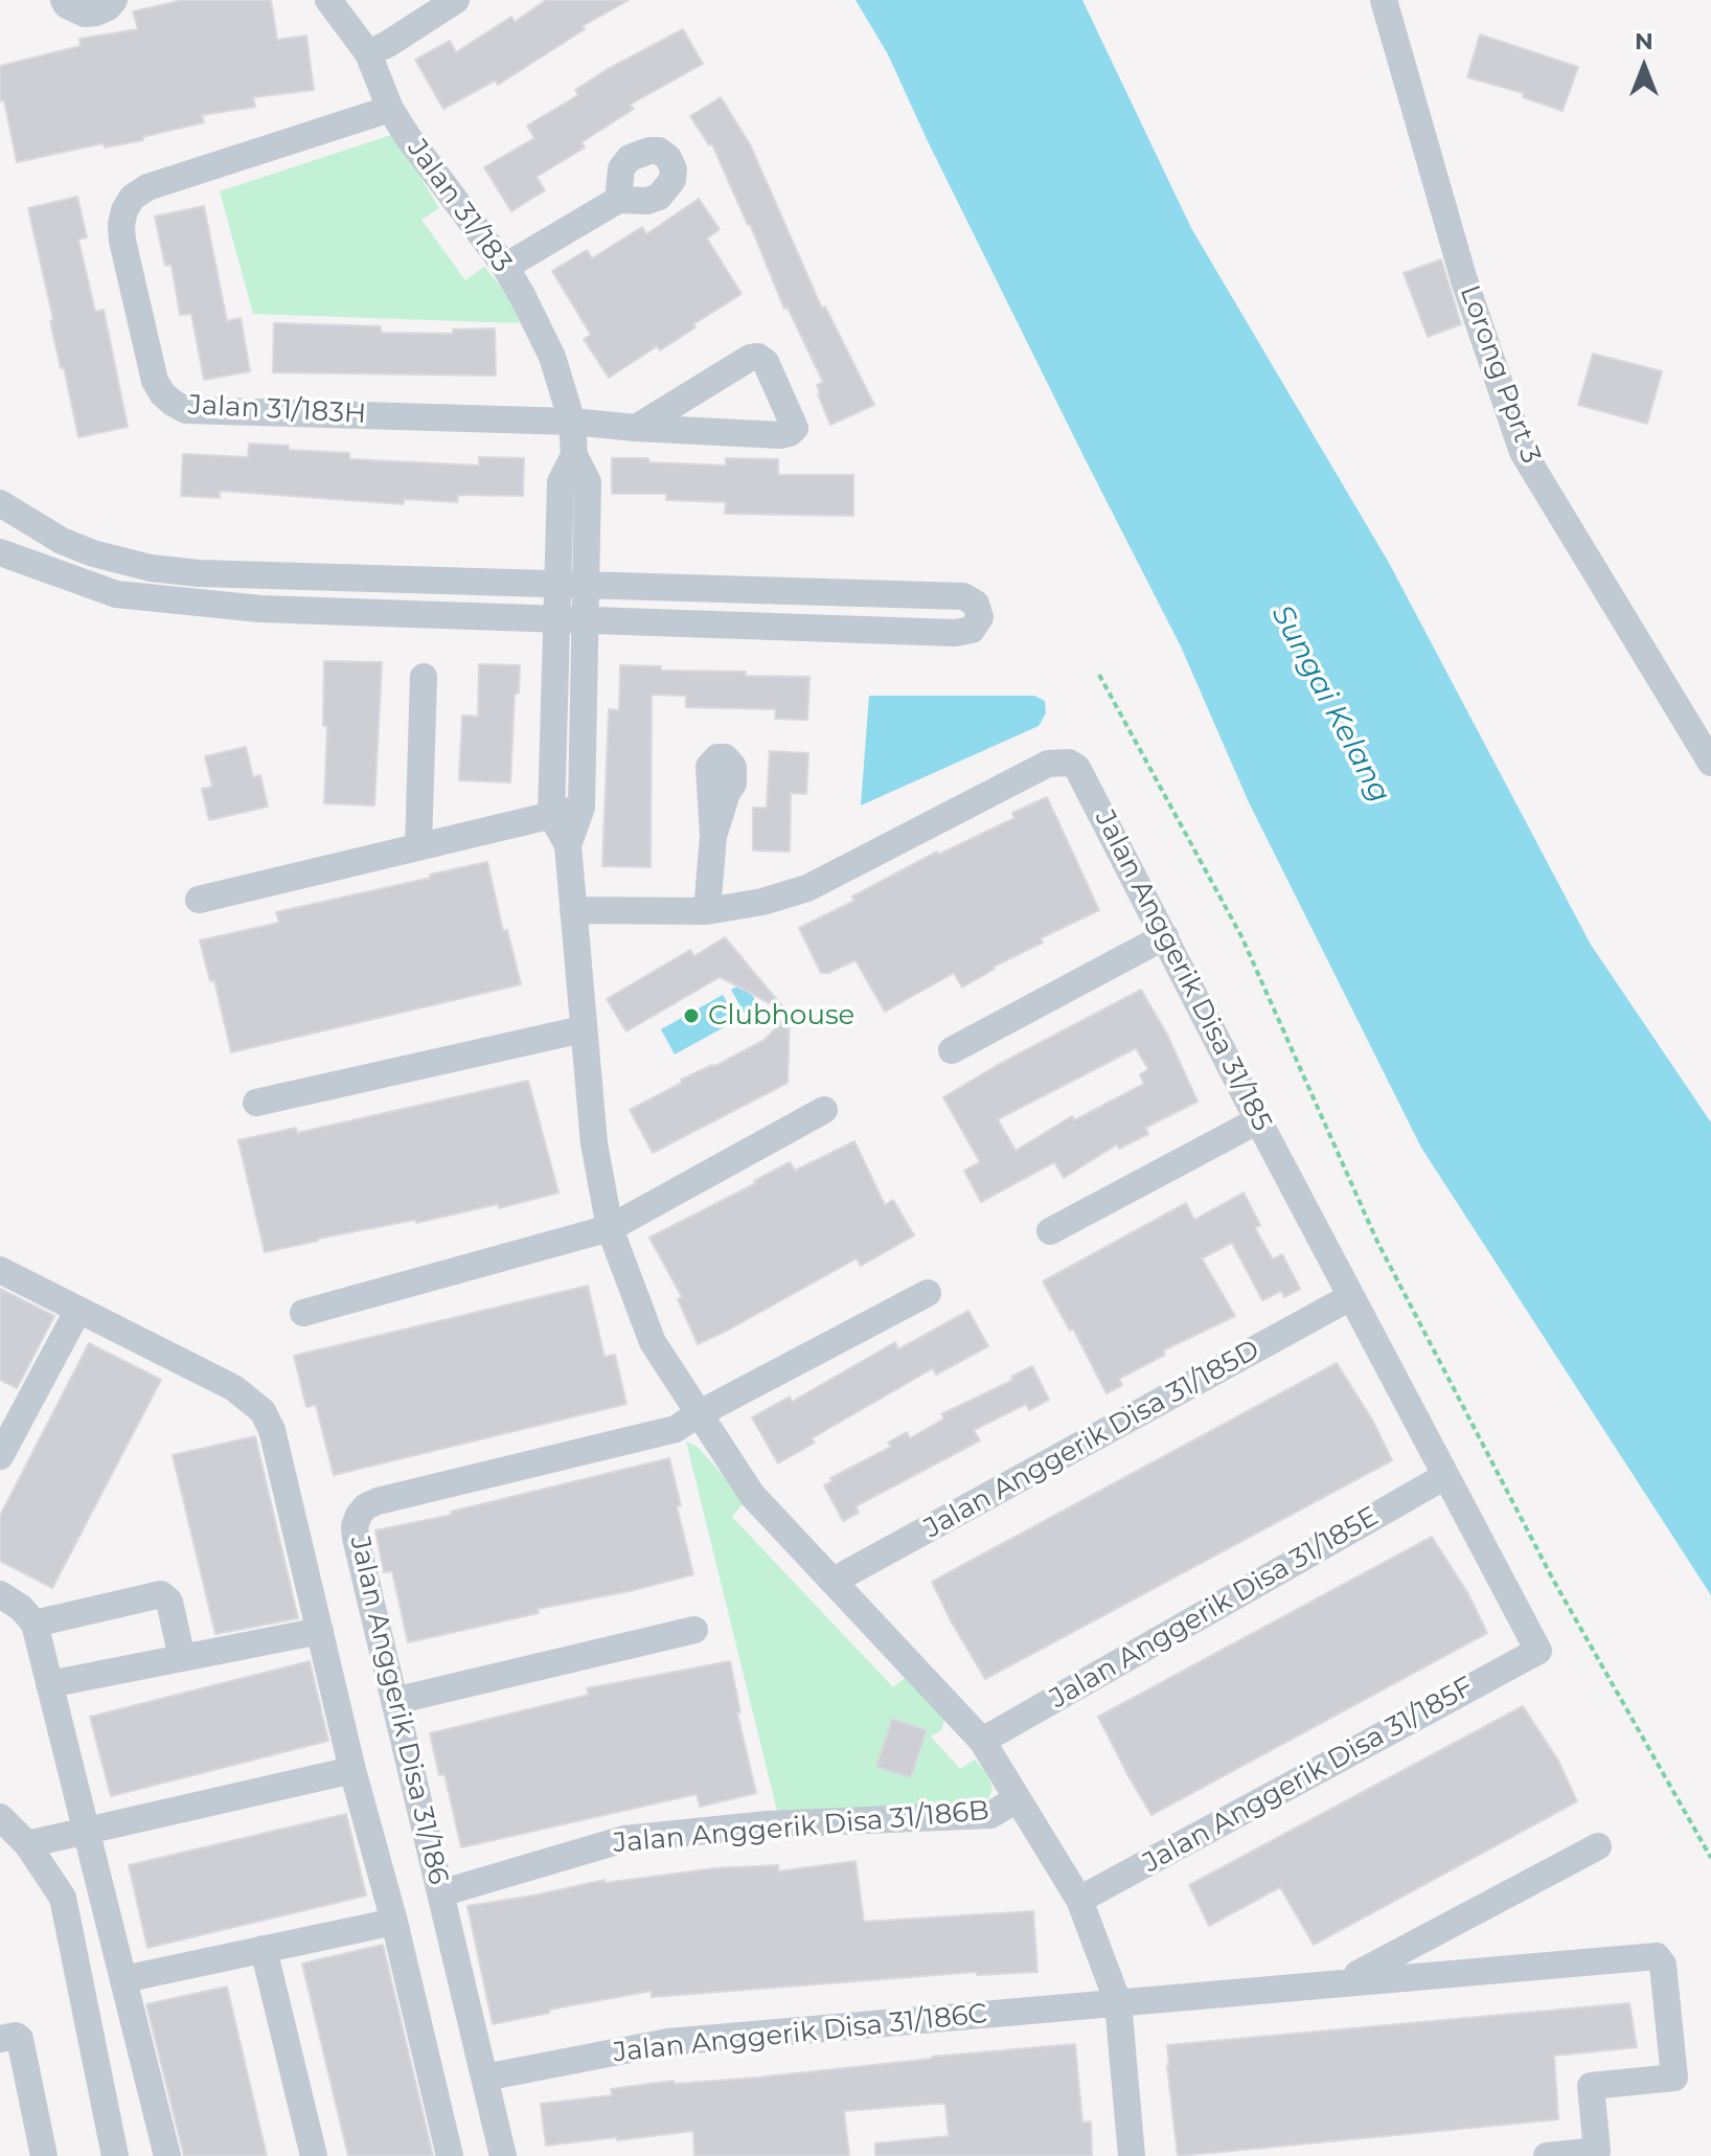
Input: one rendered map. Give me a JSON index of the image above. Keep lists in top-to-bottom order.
{
  "streets": {
    "street": [
      "Jalan 31/183",
      "Lorong Pprt 3",
      "Jalan 31/183H",
      "Jalan Anggerik Disa 31/185",
      "Jalan Anggerik Disa 31/185D",
      "Jalan Anggerik Disa 31/185E",
      "Jalan Anggerik Disa 31/186",
      "Jalan Anggerik Disa 31/185F",
      "Jalan Anggerik Disa 31/186B",
      "Jalan Anggerik Disa 31/186C"
    ]
  },
  "crossings": [
    ["Jalan 31/183", "Jalan 31/183H"],
    ["Jalan Anggerik Disa 31/185", "Jalan Anggerik Disa 31/185D"],
    ["Jalan Anggerik Disa 31/185", "Jalan Anggerik Disa 31/185E"],
    ["Jalan Anggerik Disa 31/185", "Jalan Anggerik Disa 31/185F"],
    ["Jalan Anggerik Disa 31/186", "Jalan Anggerik Disa 31/186B"],
    ["Jalan Anggerik Disa 31/186", "Jalan Anggerik Disa 31/186C"]
  ],
  "water": ["Sungai Kelang"],
  "places": ["Clubhouse"],
  "north": "top"
}
